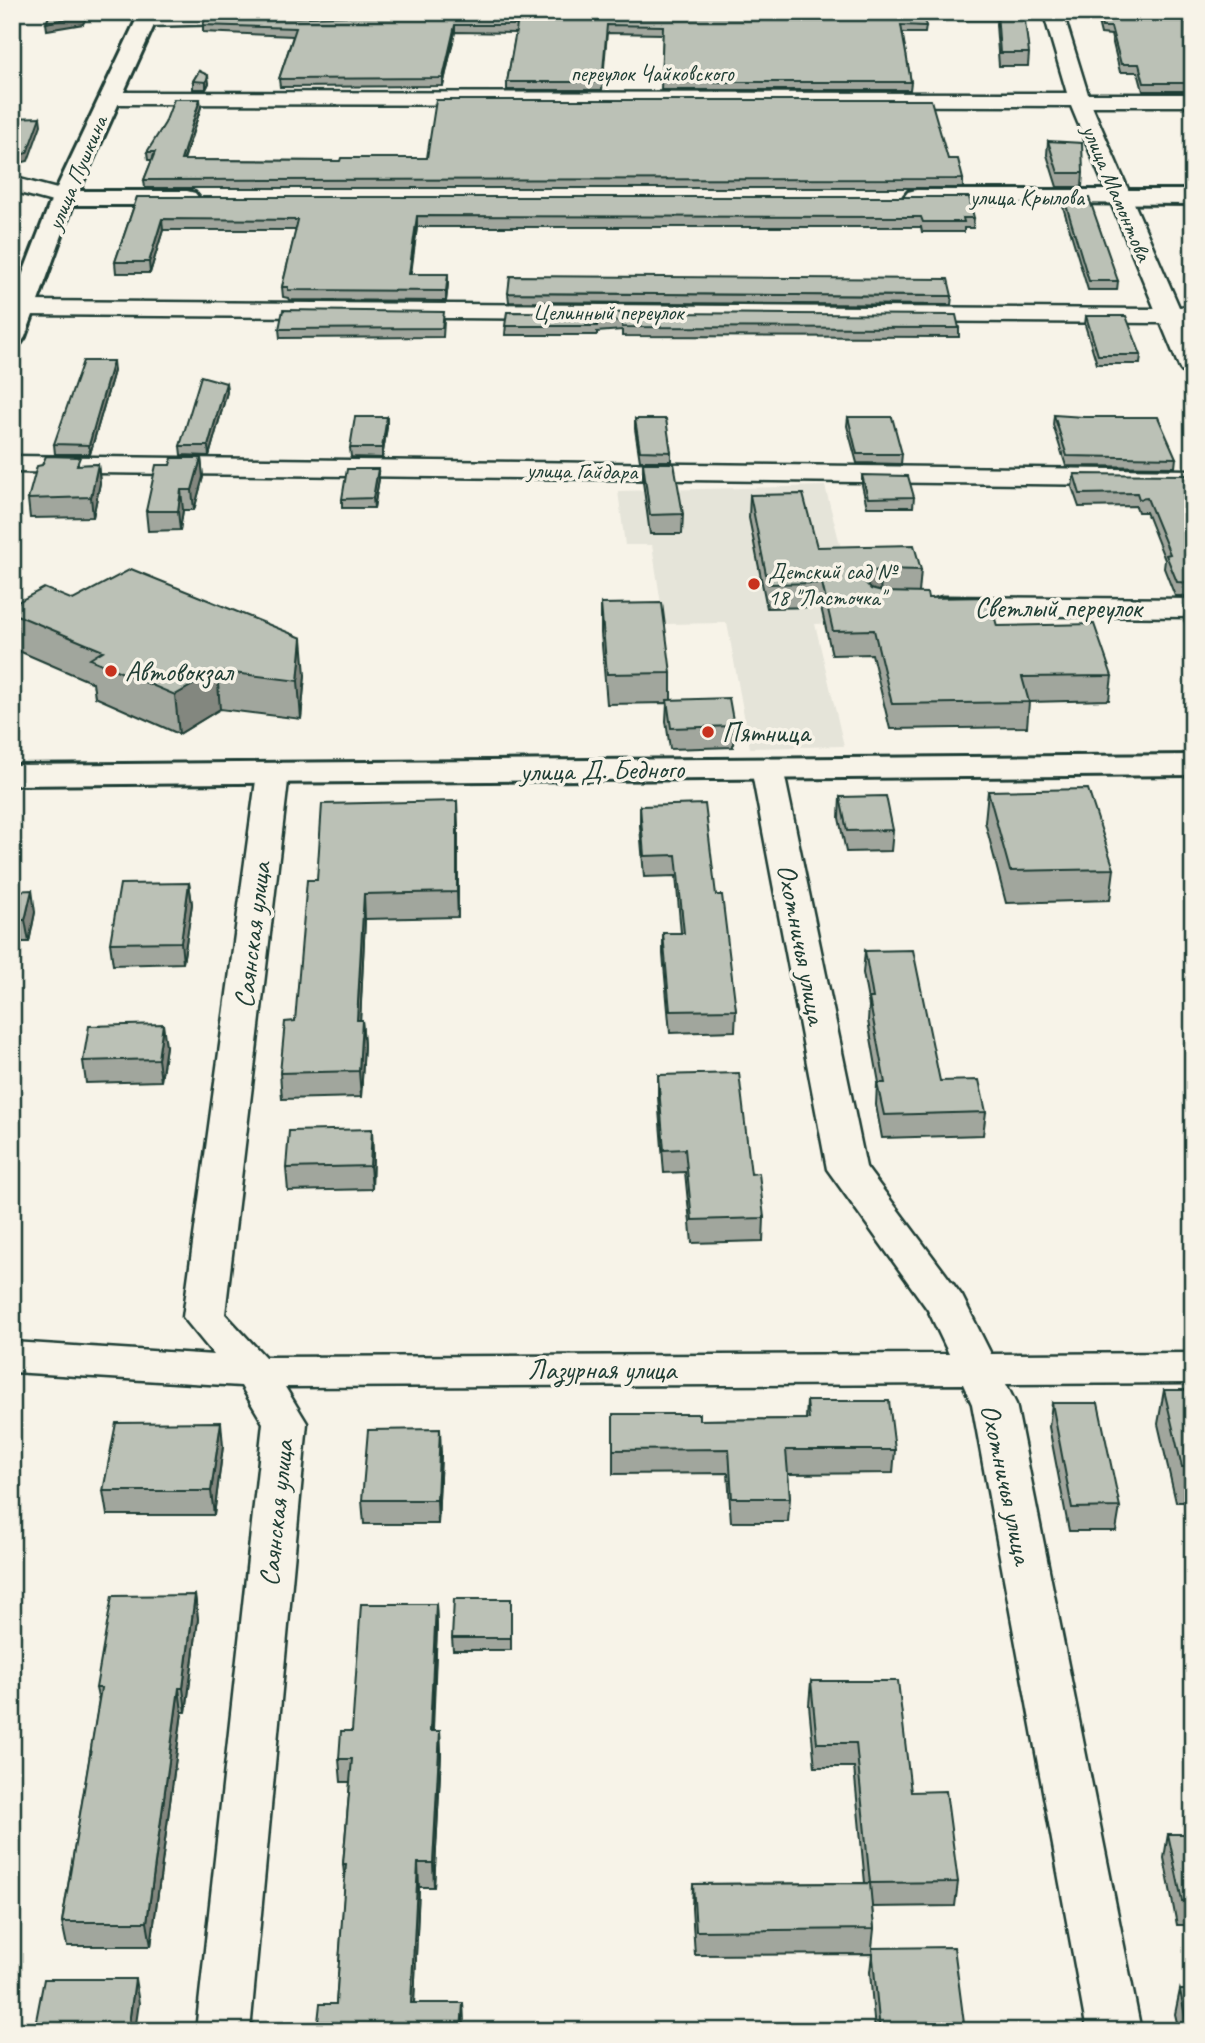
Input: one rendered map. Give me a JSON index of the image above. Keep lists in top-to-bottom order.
{
  "streets": {
    "street": [
      "переулок Чайковского",
      "улица Пушкина",
      "улица Мамонтова",
      "улица Крылова",
      "Целинный переулок",
      "улица Гайдара",
      "Светлый переулок",
      "улица Д. Бедного",
      "Саянская улица",
      "Охотничья улица",
      "Лазурная улица"
    ]
  },
  "crossings": [
    ["переулок Чайковского", "улица Пушкина"],
    ["переулок Чайковского", "улица Мамонтова"],
    ["улица Пушкина", "Целинный переулок"],
    ["улица Мамонтова", "улица Крылова"],
    ["улица Мамонтова", "Целинный переулок"],
    ["улица Д. Бедного", "Саянская улица"],
    ["улица Д. Бедного", "Охотничья улица"],
    ["Саянская улица", "Лазурная улица"],
    ["Охотничья улица", "Лазурная улица"]
  ],
  "places": ["Детский сад № 18 \"Ласточка\"", "Автовокзал", "Пятница"]
}
